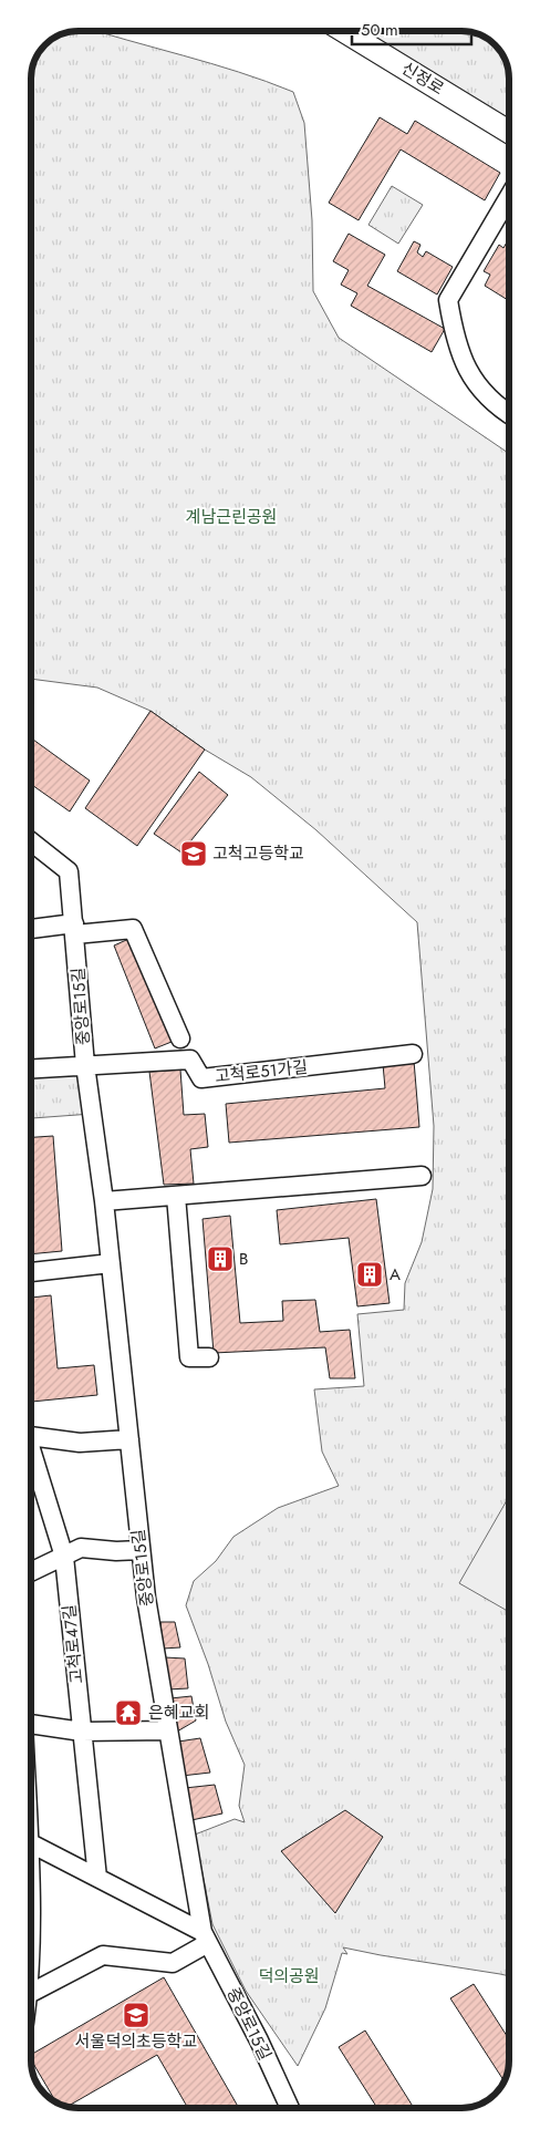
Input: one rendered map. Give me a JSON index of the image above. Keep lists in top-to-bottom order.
{
  "streets": {
    "main road": ["신정로"],
    "street": ["중앙로15길", "고척로51가길", "고척로47길"]
  },
  "crossings": [
    ["중앙로15길", "고척로51가길"]
  ],
  "parks": ["계남근린공원", "덕의공원"],
  "places": {
    "school or university": ["고척고등학교", "서울덕의초등학교"],
    "building": ["B", "A"],
    "temple": ["은혜교회"]
  },
  "scale_bar": "50 m"
}
